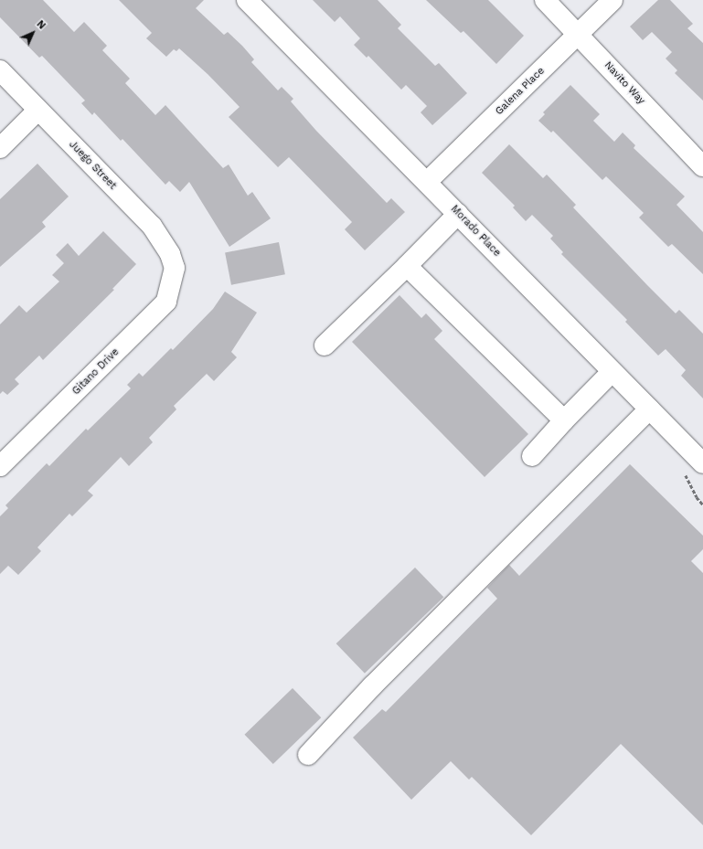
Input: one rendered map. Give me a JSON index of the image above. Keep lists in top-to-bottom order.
{
  "streets": {
    "street": [
      "Navito Way",
      "Galena Place",
      "Juego Street",
      "Morado Place",
      "Gitano Drive"
    ]
  },
  "crossings": [
    ["Navito Way", "Galena Place"],
    ["Galena Place", "Morado Place"],
    ["Juego Street", "Gitano Drive"]
  ],
  "north": "top right"
}
